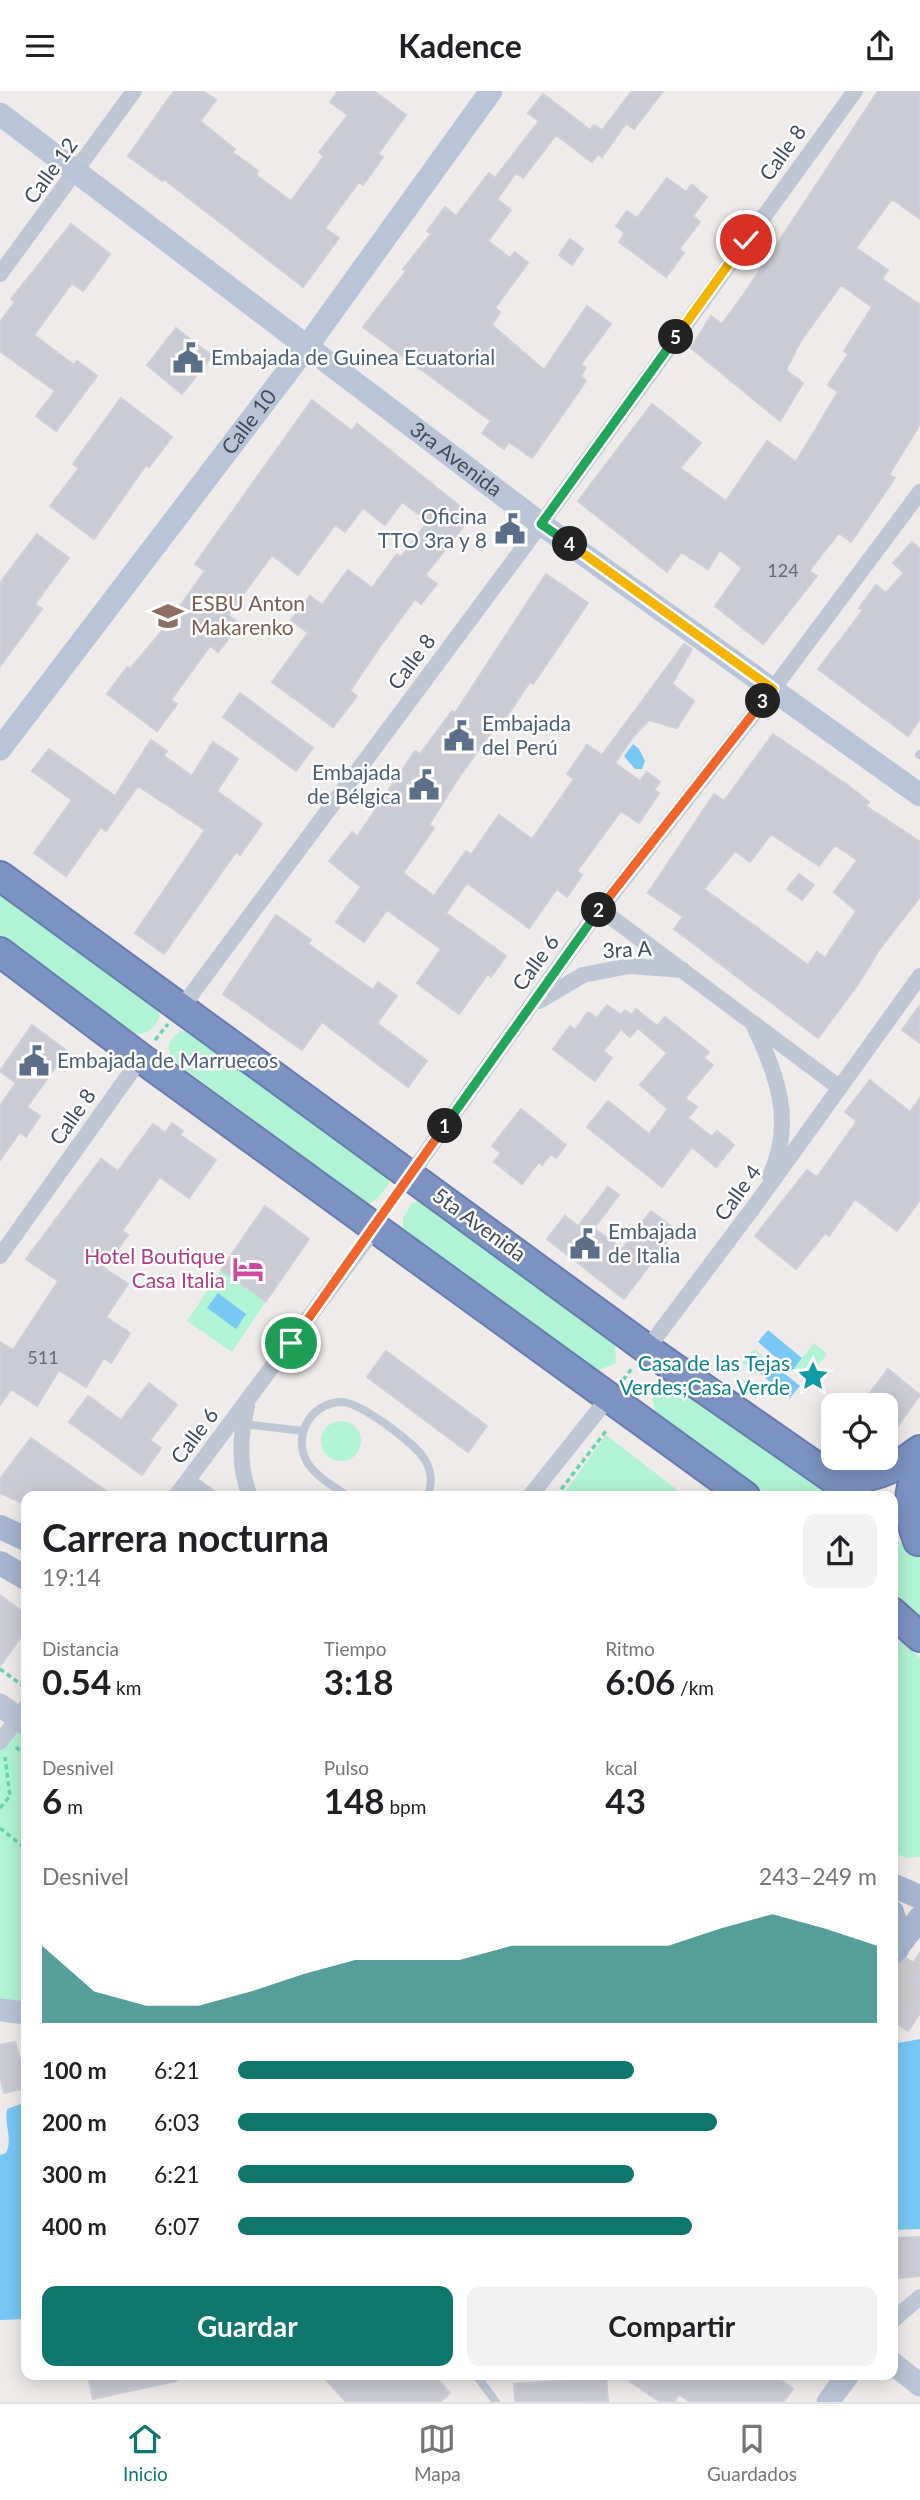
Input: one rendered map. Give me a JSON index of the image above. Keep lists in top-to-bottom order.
{
  "streets": {
    "highway": ["5ta Avenida"],
    "main road": ["Calle 10", "3ra Avenida"],
    "street": [
      "Calle 8",
      "Calle 12",
      "3ra A",
      "Calle 6",
      "Calle 4"
    ]
  },
  "crossings": [
    ["Calle 8", "3ra Avenida"],
    ["Calle 8", "5ta Avenida"],
    ["Calle 12", "3ra Avenida"],
    ["Calle 10", "3ra Avenida"],
    ["3ra Avenida", "Calle 6"],
    ["3ra A", "Calle 6"],
    ["3ra A", "Calle 4"],
    ["Calle 6", "5ta Avenida"],
    ["Calle 4", "5ta Avenida"]
  ],
  "places": {
    "public building": [
      "Embajada de Guinea Ecuatorial",
      "Oficina TTO 3ra y 8",
      "Embajada del Perú",
      "Embajada de Bélgica",
      "Embajada de Marruecos",
      "Embajada de Italia"
    ],
    "school or university": ["ESBU Anton Makarenko"],
    "hotel": ["Hotel Boutique Casa Italia"],
    "place": ["Casa de las Tejas Verdes;Casa Verde"]
  },
  "house_numbers": ["124", "511"],
  "page": {
    "header": "Kadence",
    "pins": [
      "5",
      "4",
      "3",
      "2",
      "1"
    ],
    "heading": ["Carrera nocturna", "19:14"],
    "stats": [
      ["Distancia", "0.54 km"],
      ["Tiempo", "3:18"],
      ["Ritmo", "6:06 /km"],
      ["Desnivel", "6 m"],
      ["Pulso", "148 bpm"],
      ["kcal", "43"]
    ],
    "chart": ["Desnivel", "243–249 m"],
    "list": [
      {
        "name": "100 m",
        "note": "6:21"
      },
      {
        "name": "200 m",
        "note": "6:03"
      },
      {
        "name": "300 m",
        "note": "6:21"
      },
      {
        "name": "400 m",
        "note": "6:07"
      }
    ],
    "buttons": ["Guardar", "Compartir"],
    "tabs": ["Inicio", "Mapa", "Guardados"]
  }
}
